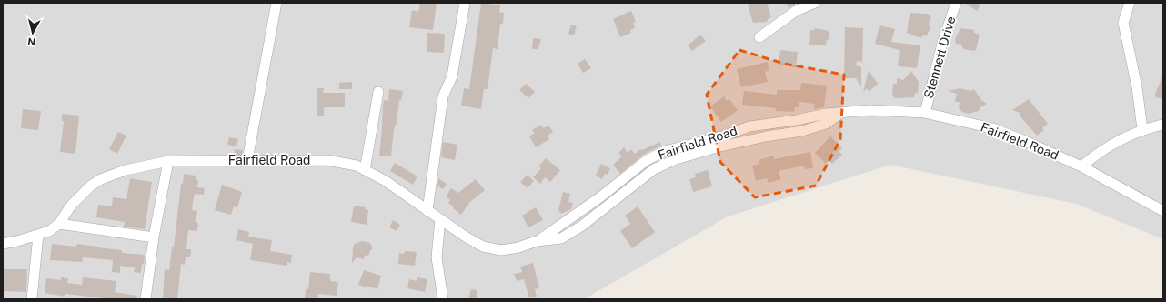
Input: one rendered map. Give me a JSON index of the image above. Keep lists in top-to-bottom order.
{
  "streets": {
    "street": ["Stennett Drive", "Fairfield Road"]
  },
  "crossings": [
    ["Stennett Drive", "Fairfield Road"]
  ],
  "north": "bottom"
}
